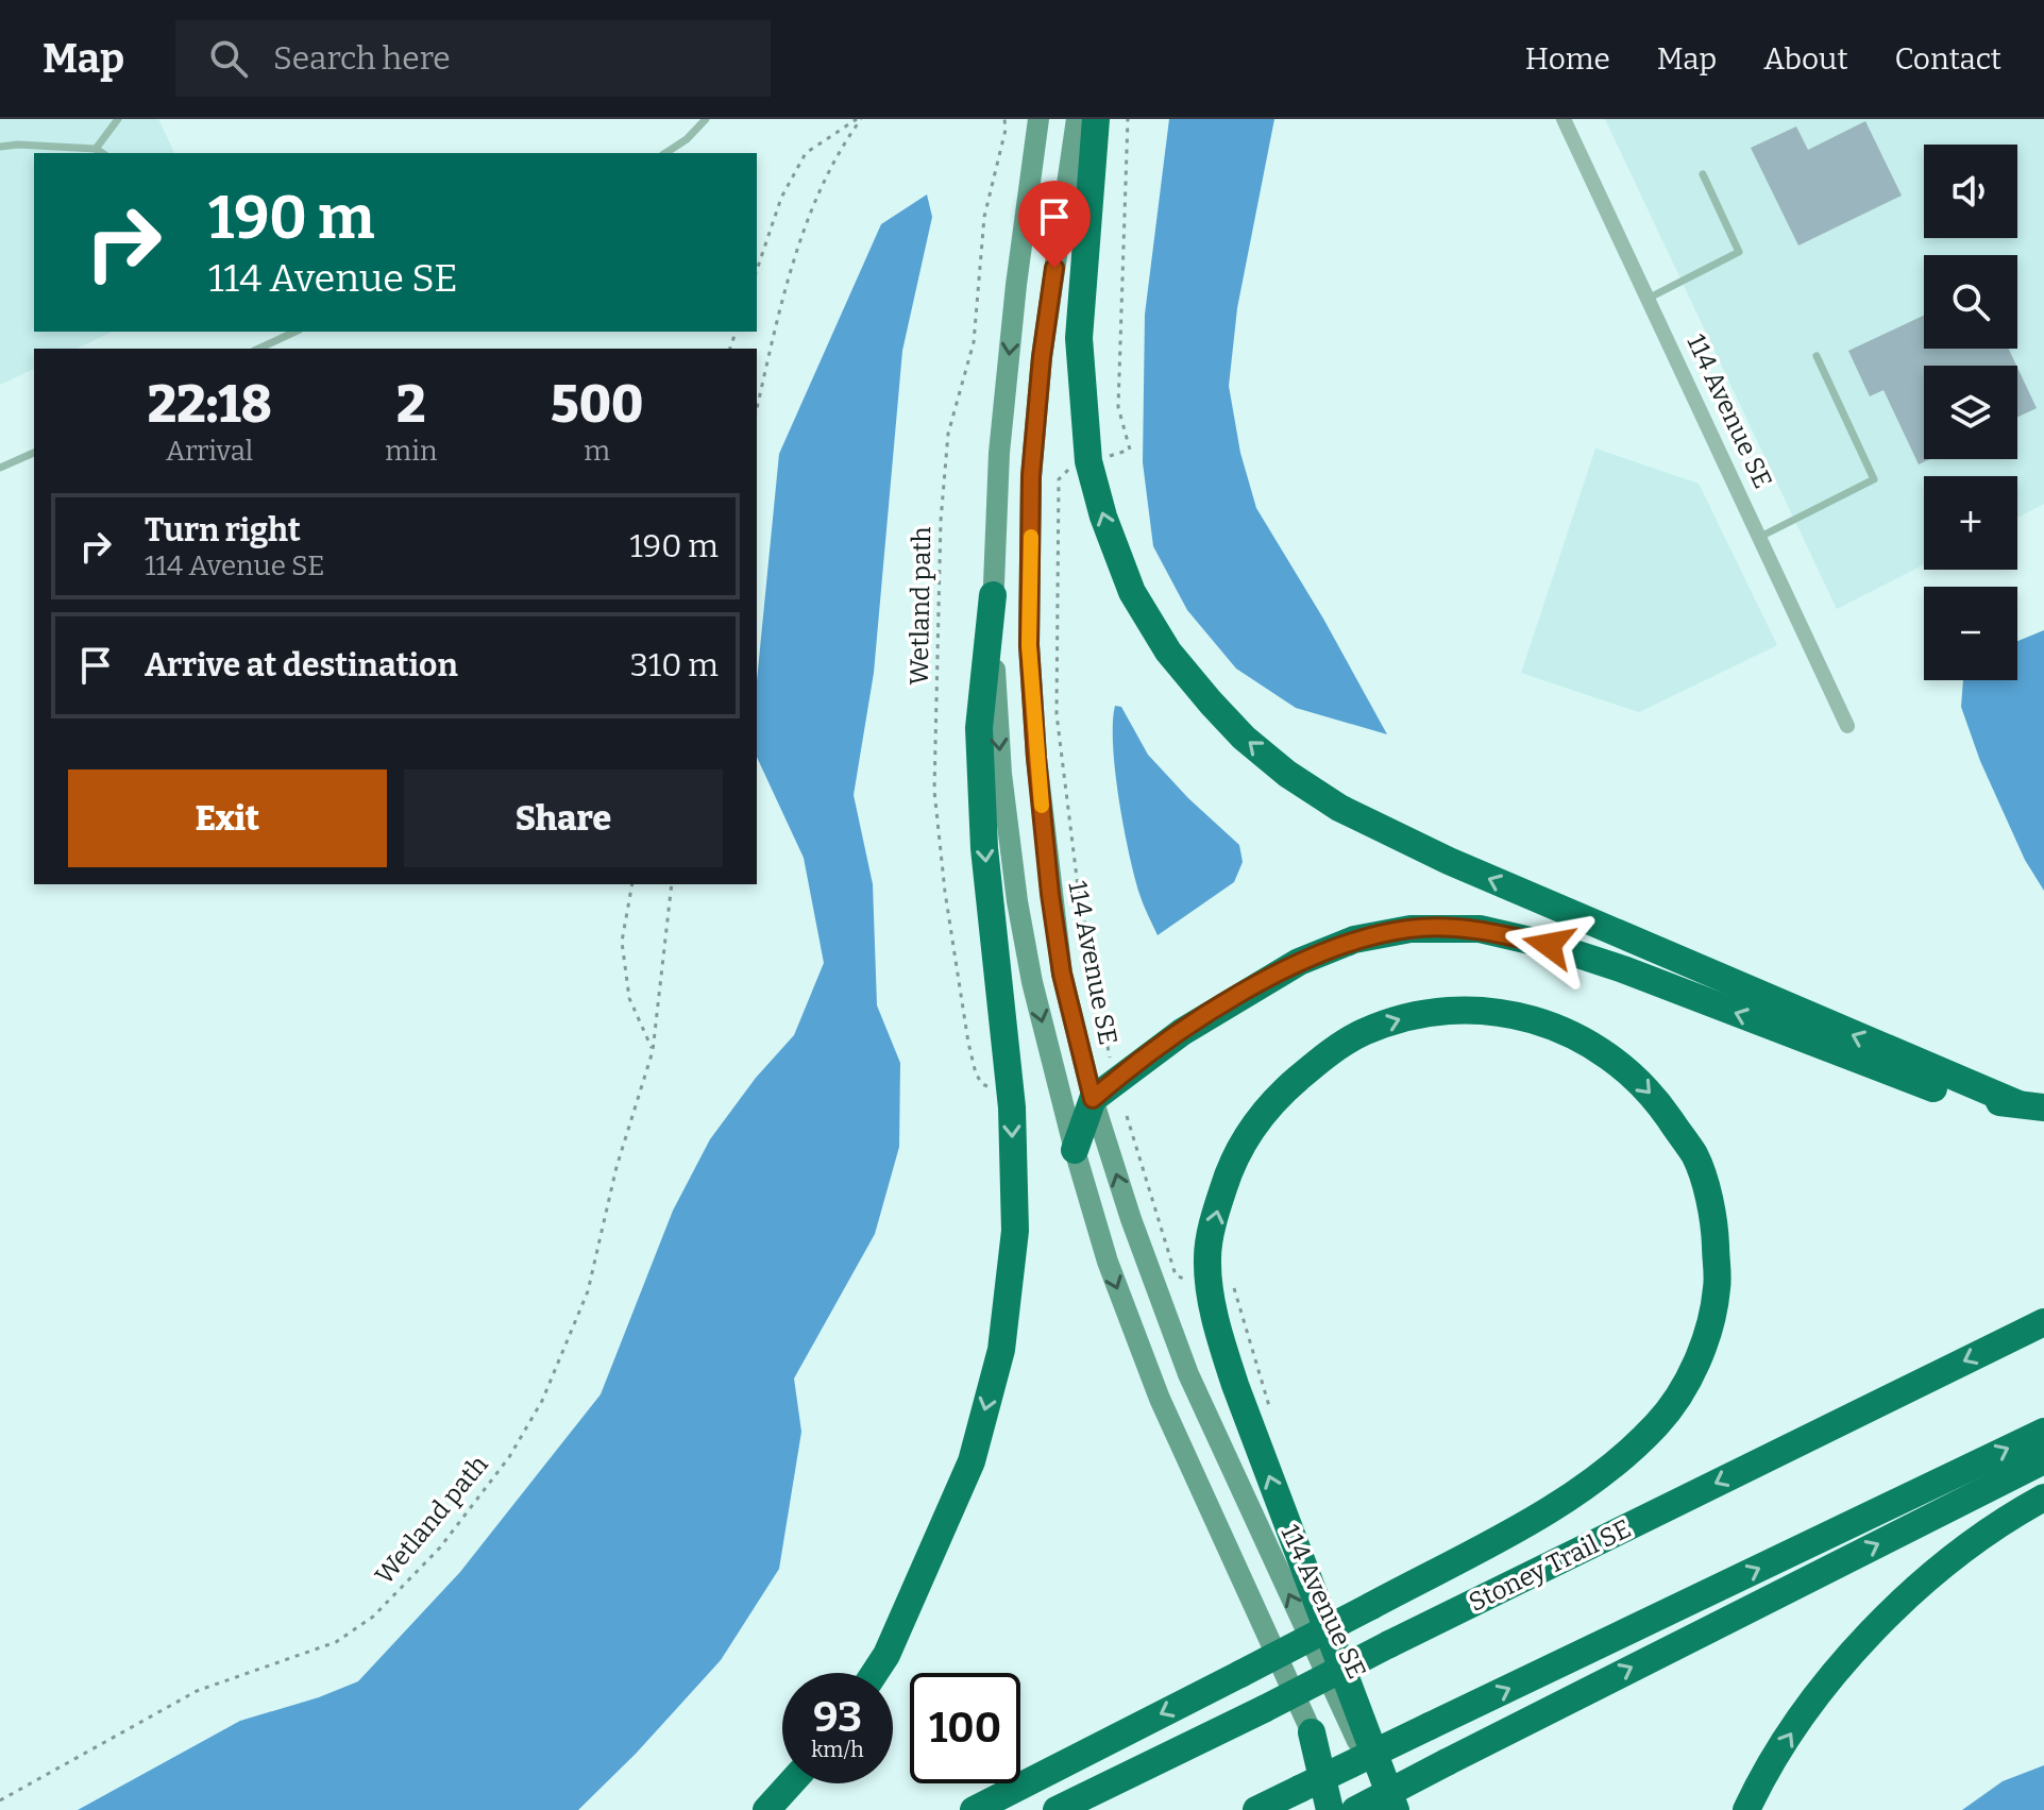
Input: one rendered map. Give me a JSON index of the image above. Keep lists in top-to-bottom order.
{
  "streets": {
    "highway": ["Stoney Trail SE"],
    "main road": ["114 Avenue SE"],
    "path": ["Wetland path"]
  },
  "page": {
    "header": "Map",
    "search": "Search here",
    "nav": [
      "Home",
      "Map",
      "About",
      "Contact"
    ],
    "map_buttons": ["+", "−"],
    "turn": ["190 m", "114 Avenue SE"],
    "eta": [
      "22:18",
      "Arrival",
      "2",
      "min",
      "500",
      "m"
    ],
    "list": [
      {
        "name": "Turn right",
        "note": "114 Avenue SE",
        "value": "190 m"
      },
      {
        "name": "Arrive at destination",
        "value": "310 m"
      }
    ],
    "buttons": ["Exit", "Share"],
    "speed": "93 km/h",
    "limit": "100"
  }
}
